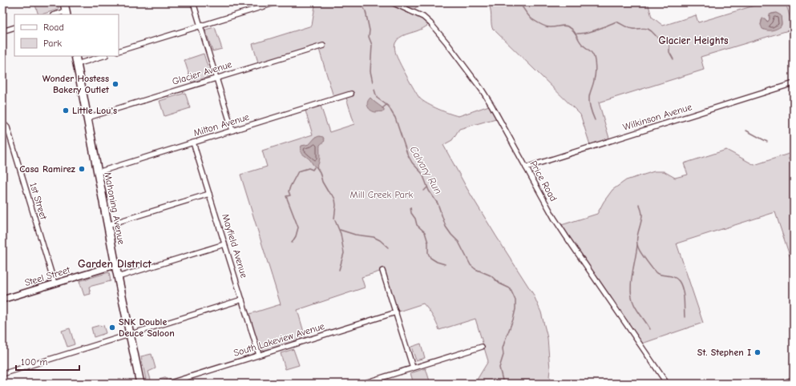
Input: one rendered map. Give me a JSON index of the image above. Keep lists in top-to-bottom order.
{
  "streets": {
    "main road": ["Mahoning Avenue"],
    "street": [
      "Glacier Avenue",
      "Wilkinson Avenue",
      "Milton Avenue",
      "Price Road",
      "1st Street",
      "Mayfield Avenue",
      "Steel Street",
      "South Lakeview Avenue"
    ]
  },
  "crossings": [
    ["Glacier Avenue", "Mahoning Avenue"],
    ["Wilkinson Avenue", "Price Road"],
    ["Milton Avenue", "Mahoning Avenue"],
    ["Milton Avenue", "Mayfield Avenue"],
    ["1st Street", "Steel Street"],
    ["Mahoning Avenue", "Steel Street"],
    ["Mayfield Avenue", "South Lakeview Avenue"]
  ],
  "districts": ["Glacier Heights", "Garden District"],
  "water": ["Calvary Run"],
  "parks": ["Mill Creek Park"],
  "places": [
    "Wonder Hostess Bakery Outlet",
    "Little Lou's",
    "Casa Ramirez",
    "SNK Double Deuce Saloon",
    "St. Stephen I"
  ],
  "legend": ["Road", "Park"],
  "scale_bar": "100 m"
}
